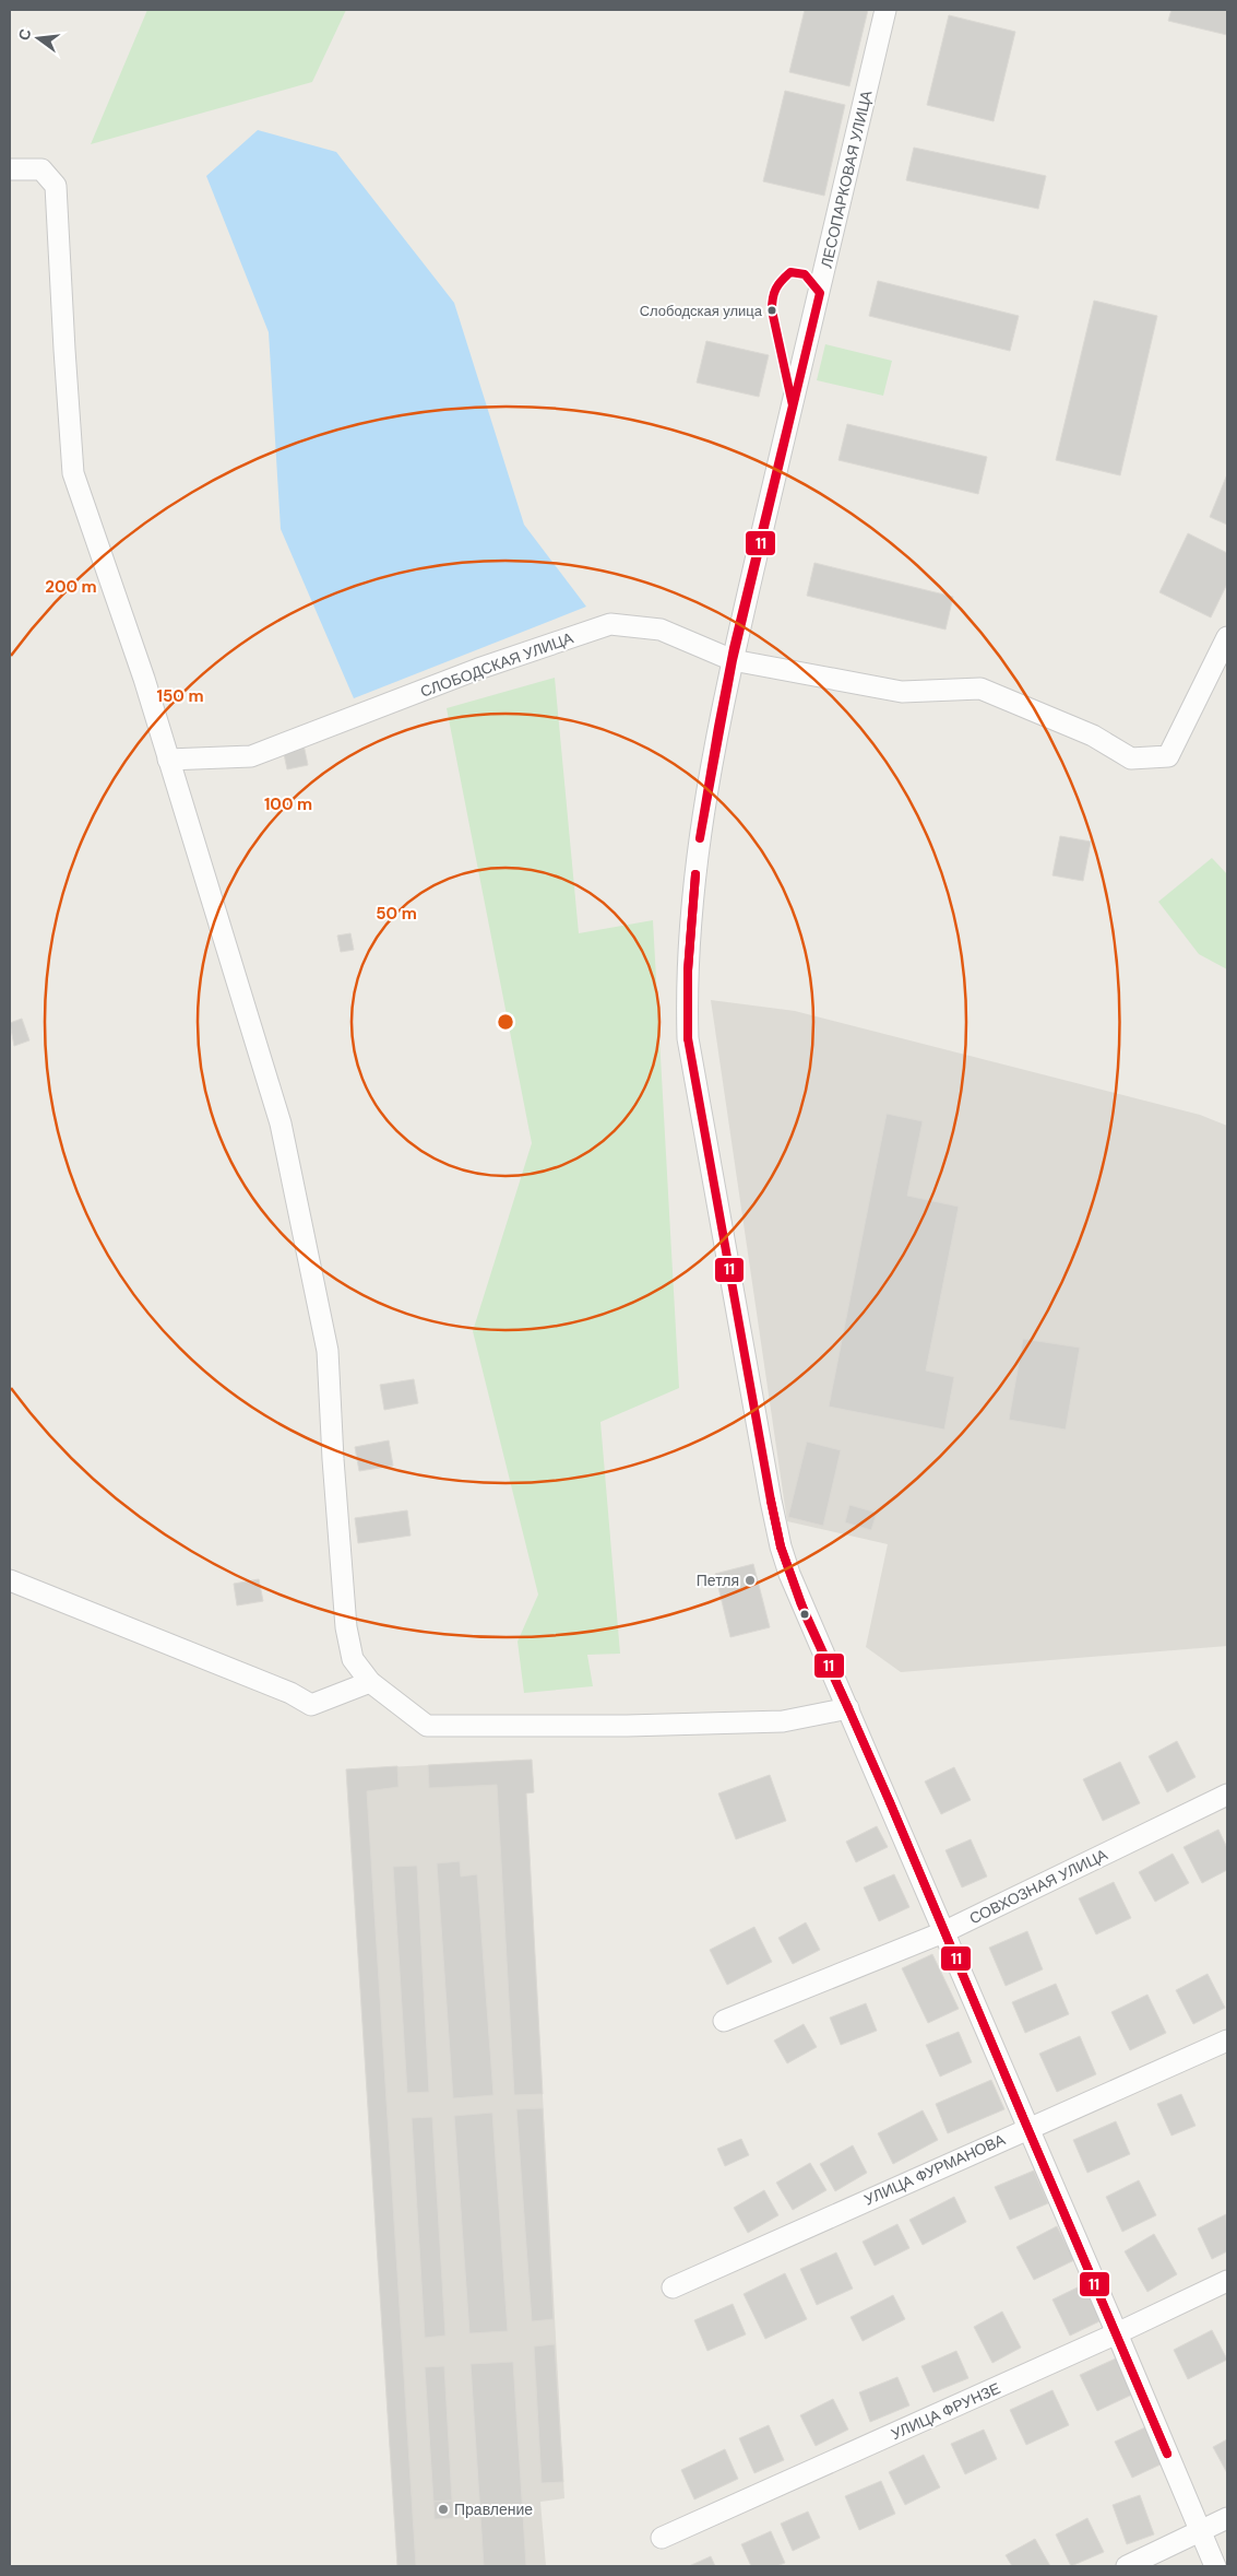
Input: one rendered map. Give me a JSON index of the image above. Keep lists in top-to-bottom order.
{
  "streets": {
    "street": [
      "ЛЕСОПАРКОВАЯ УЛИЦА",
      "СЛОБОДСКАЯ УЛИЦА",
      "СОВХОЗНАЯ УЛИЦА",
      "УЛИЦА ФУРМАНОВА",
      "УЛИЦА ФРУНЗЕ"
    ]
  },
  "crossings": [
    ["ЛЕСОПАРКОВАЯ УЛИЦА", "СЛОБОДСКАЯ УЛИЦА"],
    ["ЛЕСОПАРКОВАЯ УЛИЦА", "СОВХОЗНАЯ УЛИЦА"],
    ["ЛЕСОПАРКОВАЯ УЛИЦА", "УЛИЦА ФУРМАНОВА"],
    ["ЛЕСОПАРКОВАЯ УЛИЦА", "УЛИЦА ФРУНЗЕ"]
  ],
  "places": ["Слободская улица", "Петля", "Правление"],
  "lines": ["transit line 11"],
  "north": "left",
  "rings": [
    "200 m",
    "150 m",
    "100 m",
    "50 m"
  ]
}
